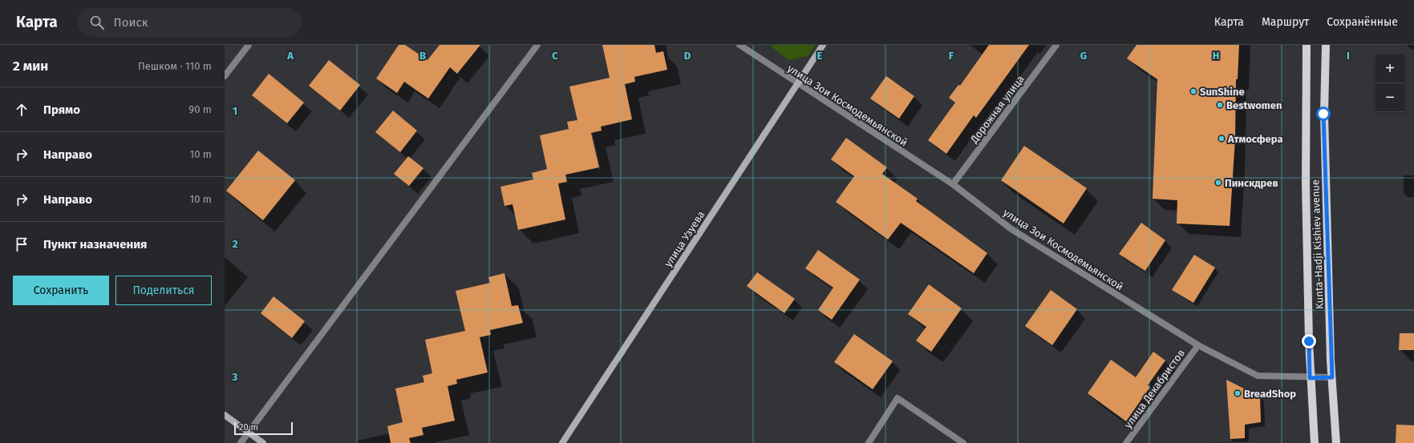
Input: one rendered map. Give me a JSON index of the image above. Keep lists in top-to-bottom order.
{
  "streets": {
    "main road": ["улица Узуева", "Kunta-Hadji Kishiev avenue"],
    "street": ["улица Зои Космодемьянской", "Дорожная улица", "улица Декабристов"]
  },
  "crossings": [
    ["улица Зои Космодемьянской", "Дорожная улица"],
    ["улица Зои Космодемьянской", "улица Узуева"],
    ["улица Зои Космодемьянской", "Kunta-Hadji Kishiev avenue"],
    ["улица Зои Космодемьянской", "улица Декабристов"]
  ],
  "places": [
    "SunShine",
    "Bestwomen",
    "Атмосфера",
    "Пинскдрев",
    "BreadShop"
  ],
  "scale_bar": "20 m",
  "page": {
    "header": "Карта",
    "search": "Поиск",
    "nav": ["Карта", "Маршрут", "Сохранённые"],
    "heading": ["2 мин", "Пешком · 110 m"],
    "map_buttons": ["+", "−"],
    "list": [
      ["Прямо", "90 m"],
      ["Направо", "10 m"],
      ["Направо", "10 m"],
      "Пункт назначения"
    ],
    "buttons": ["Сохранить", "Поделиться"],
    "scale": "20 m"
  },
  "grid": {
    "columns": [
      "A",
      "B",
      "C",
      "D",
      "E",
      "F",
      "G",
      "H",
      "I"
    ],
    "rows": ["1", "2", "3"]
  }
}
